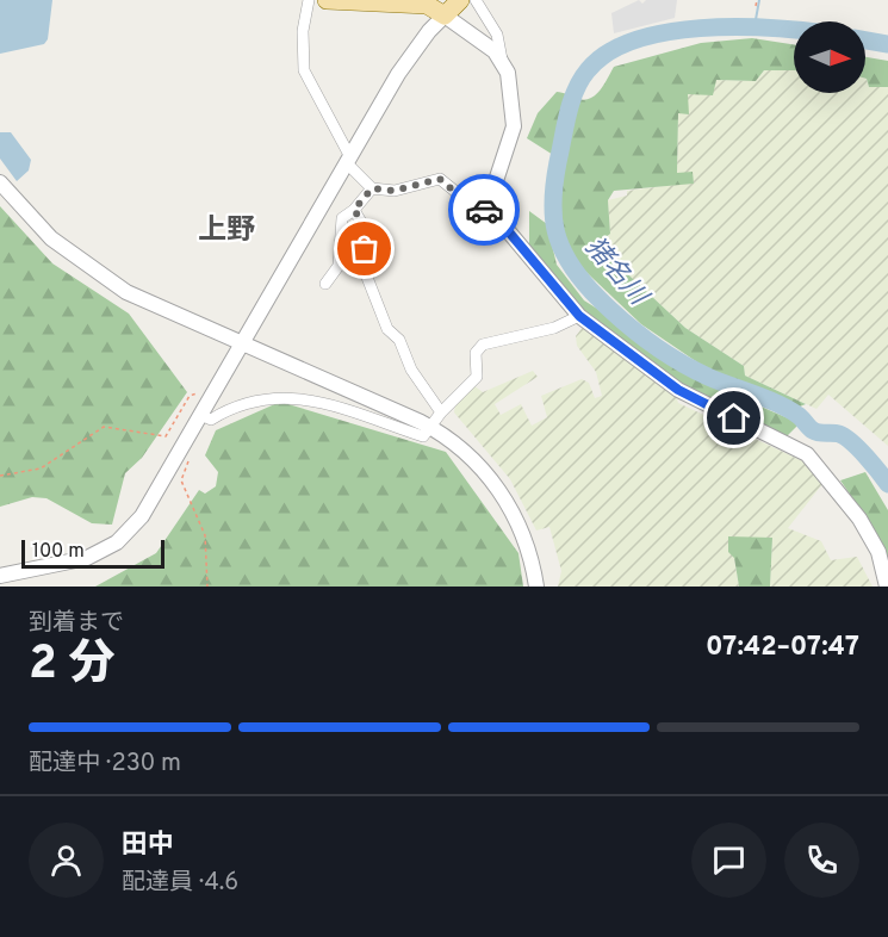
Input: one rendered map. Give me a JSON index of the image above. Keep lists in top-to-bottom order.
{
  "districts": ["上野"],
  "water": ["猪名川"],
  "scale_bar": "100 m",
  "north": "right",
  "page": {
    "scale": "100 m",
    "heading": ["2 分", "到着まで", "07:42–07:47"],
    "panel": ["田中", "配達員 · 4.6"],
    "bar": "配達中 · 230 m"
  }
}
